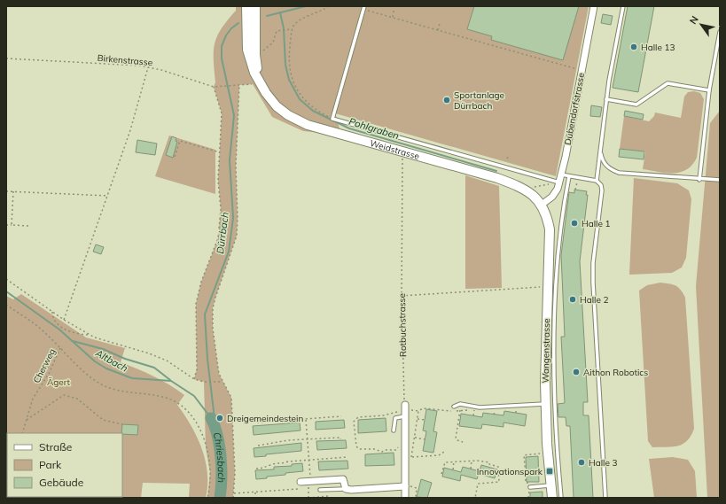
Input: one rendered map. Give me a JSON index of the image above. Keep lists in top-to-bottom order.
{
  "streets": {
    "main road": ["Weidstrasse", "Wangenstrasse"],
    "street": ["Dübendorfstrasse"],
    "path": ["Birkenstrasse", "Rotbuchstrasse", "Cherweg"]
  },
  "crossings": [
    ["Birkenstrasse", "Weidstrasse"],
    ["Dübendorfstrasse", "Weidstrasse"],
    ["Dübendorfstrasse", "Wangenstrasse"],
    ["Weidstrasse", "Rotbuchstrasse"],
    ["Weidstrasse", "Wangenstrasse"]
  ],
  "water": [
    "Pohlgraben",
    "Dürrbach",
    "Altbach",
    "Chriesbach"
  ],
  "parks": ["Ägert"],
  "places": {
    "other": [
      "Halle 13",
      "Sportanlage Dürrbach",
      "Halle 1",
      "Halle 2",
      "Aithon Robotics",
      "Dreigemeindestein",
      "Halle 3"
    ],
    "transit": ["Innovationspark"]
  },
  "legend": ["Straße", "Park", "Gebäude"],
  "north": "top left"
}
